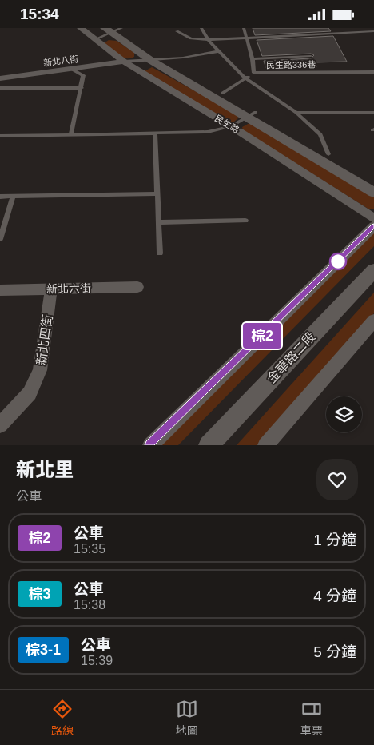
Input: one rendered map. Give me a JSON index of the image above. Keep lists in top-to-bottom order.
{
  "streets": {
    "street": [
      "新北八街",
      "民生路",
      "新北六街",
      "新北四街",
      "金華路二段"
    ],
    "lane": ["民生路336巷"]
  },
  "crossings": [
    ["新北八街", "民生路"],
    ["新北六街", "新北四街"]
  ],
  "lines": ["bus line 棕2"],
  "page": {
    "status": "15:34",
    "on_map": "棕2",
    "heading": ["新北里", "公車"],
    "list": [
      {
        "mark": "棕2",
        "name": "公車",
        "note": "15:35",
        "value": "1 分鐘"
      },
      {
        "mark": "棕3",
        "name": "公車",
        "note": "15:38",
        "value": "4 分鐘"
      },
      {
        "mark": "棕3-1",
        "name": "公車",
        "note": "15:39",
        "value": "5 分鐘"
      }
    ],
    "tabs": ["路線", "地圖", "車票"]
  }
}
